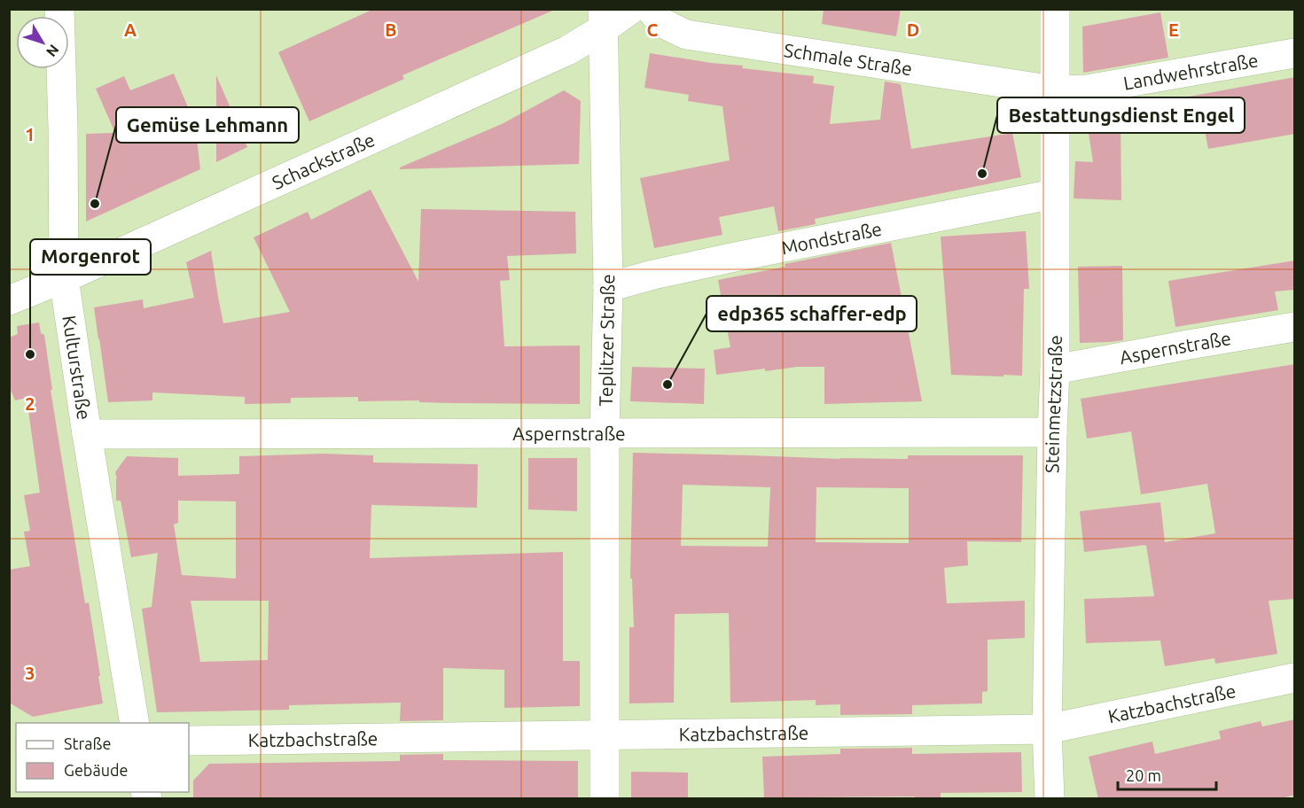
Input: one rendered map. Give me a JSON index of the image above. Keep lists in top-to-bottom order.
{
  "streets": {
    "street": [
      "Schmale Straße",
      "Landwehrstraße",
      "Schackstraße",
      "Mondstraße",
      "Teplitzer Straße",
      "Aspernstraße",
      "Kulturstraße",
      "Steinmetzstraße",
      "Katzbachstraße"
    ]
  },
  "crossings": [
    ["Schmale Straße", "Landwehrstraße"],
    ["Schmale Straße", "Steinmetzstraße"],
    ["Landwehrstraße", "Steinmetzstraße"],
    ["Schackstraße", "Teplitzer Straße"],
    ["Schackstraße", "Kulturstraße"],
    ["Mondstraße", "Teplitzer Straße"],
    ["Mondstraße", "Steinmetzstraße"],
    ["Teplitzer Straße", "Aspernstraße"],
    ["Teplitzer Straße", "Katzbachstraße"],
    ["Aspernstraße", "Kulturstraße"],
    ["Aspernstraße", "Steinmetzstraße"],
    ["Steinmetzstraße", "Katzbachstraße"]
  ],
  "places": [
    "Bestattungsdienst Engel",
    "Gemüse Lehmann",
    "Morgenrot",
    "edp365 schaffer-edp"
  ],
  "legend": ["Straße", "Gebäude"],
  "scale_bar": "20 m",
  "north": "bottom right",
  "grid": {
    "columns": [
      "A",
      "B",
      "C",
      "D",
      "E"
    ],
    "rows": ["1", "2", "3"]
  }
}
